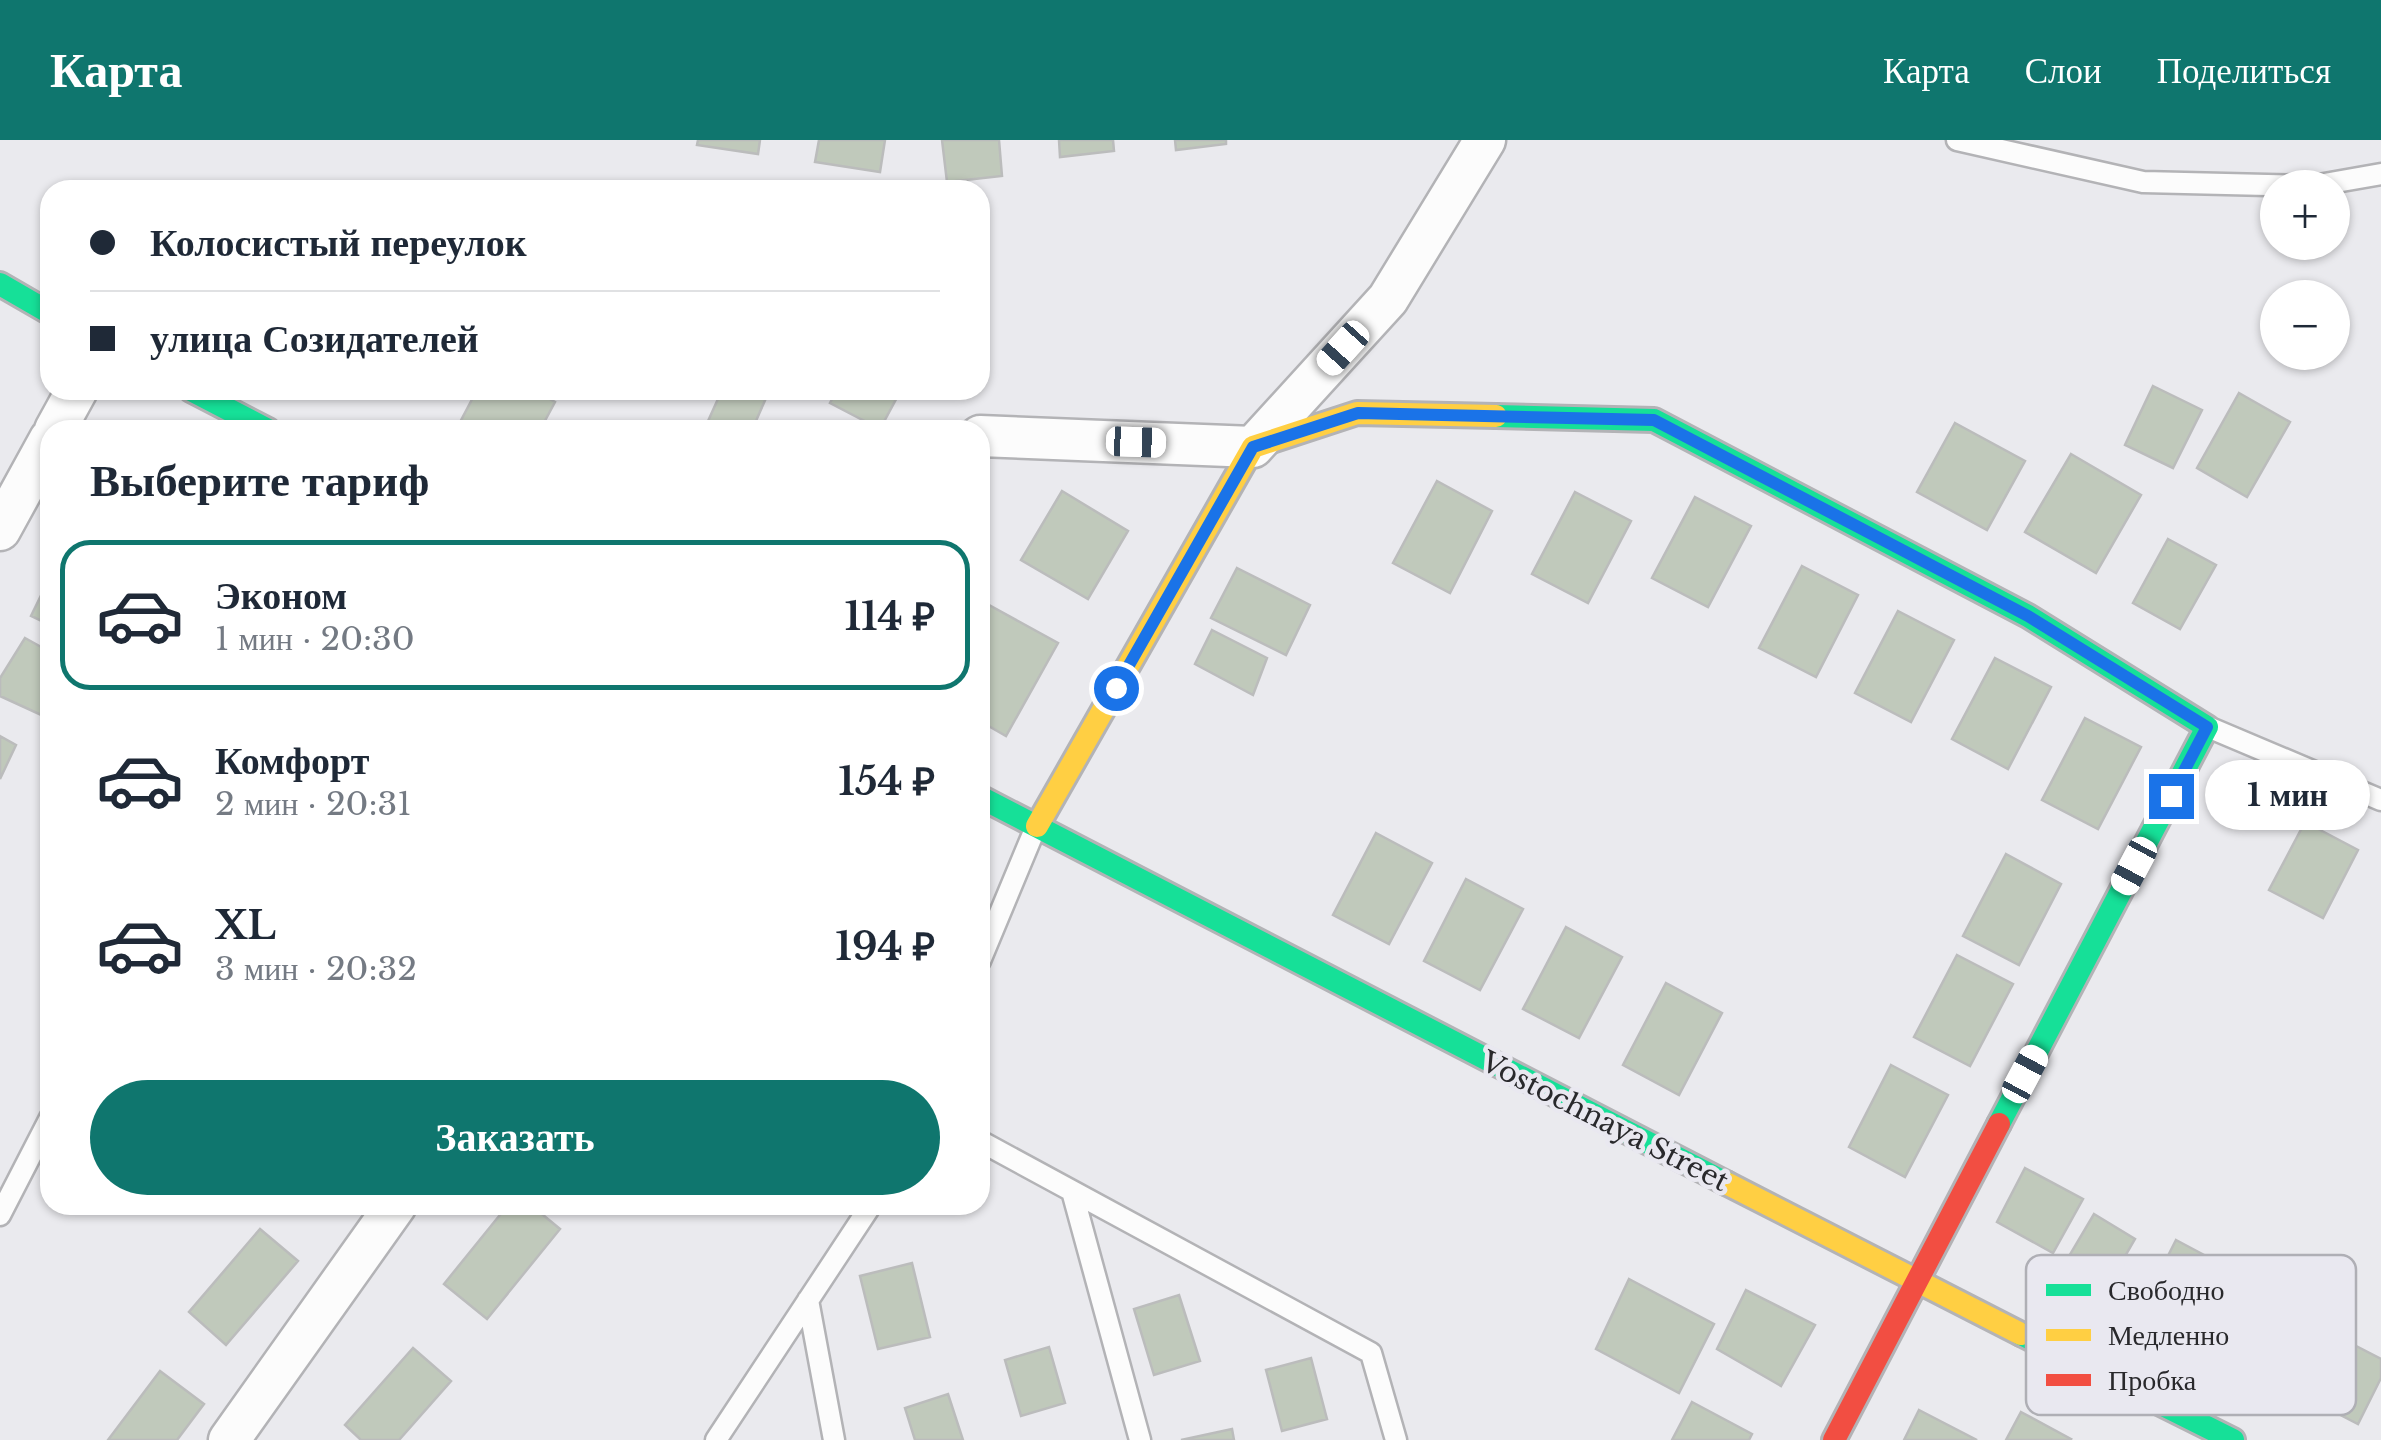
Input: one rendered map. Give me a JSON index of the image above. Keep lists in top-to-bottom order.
{
  "streets": {
    "street": ["Vostochnaya Street"]
  },
  "legend": ["Свободно", "Медленно", "Пробка"],
  "page": {
    "header": "Карта",
    "nav": ["Карта", "Слои", "Поделиться"],
    "map_buttons": ["+", "−"],
    "banner": ["Колосистый переулок", "улица Созидателей"],
    "heading": "Выберите тариф",
    "list": [
      {
        "name": "Эконом",
        "note": "1 мин · 20:30",
        "value": "114 ₽"
      },
      {
        "name": "Комфорт",
        "note": "2 мин · 20:31",
        "value": "154 ₽"
      },
      {
        "name": "XL",
        "note": "3 мин · 20:32",
        "value": "194 ₽"
      }
    ],
    "bubble": "1 мин",
    "buttons": "Заказать"
  }
}
